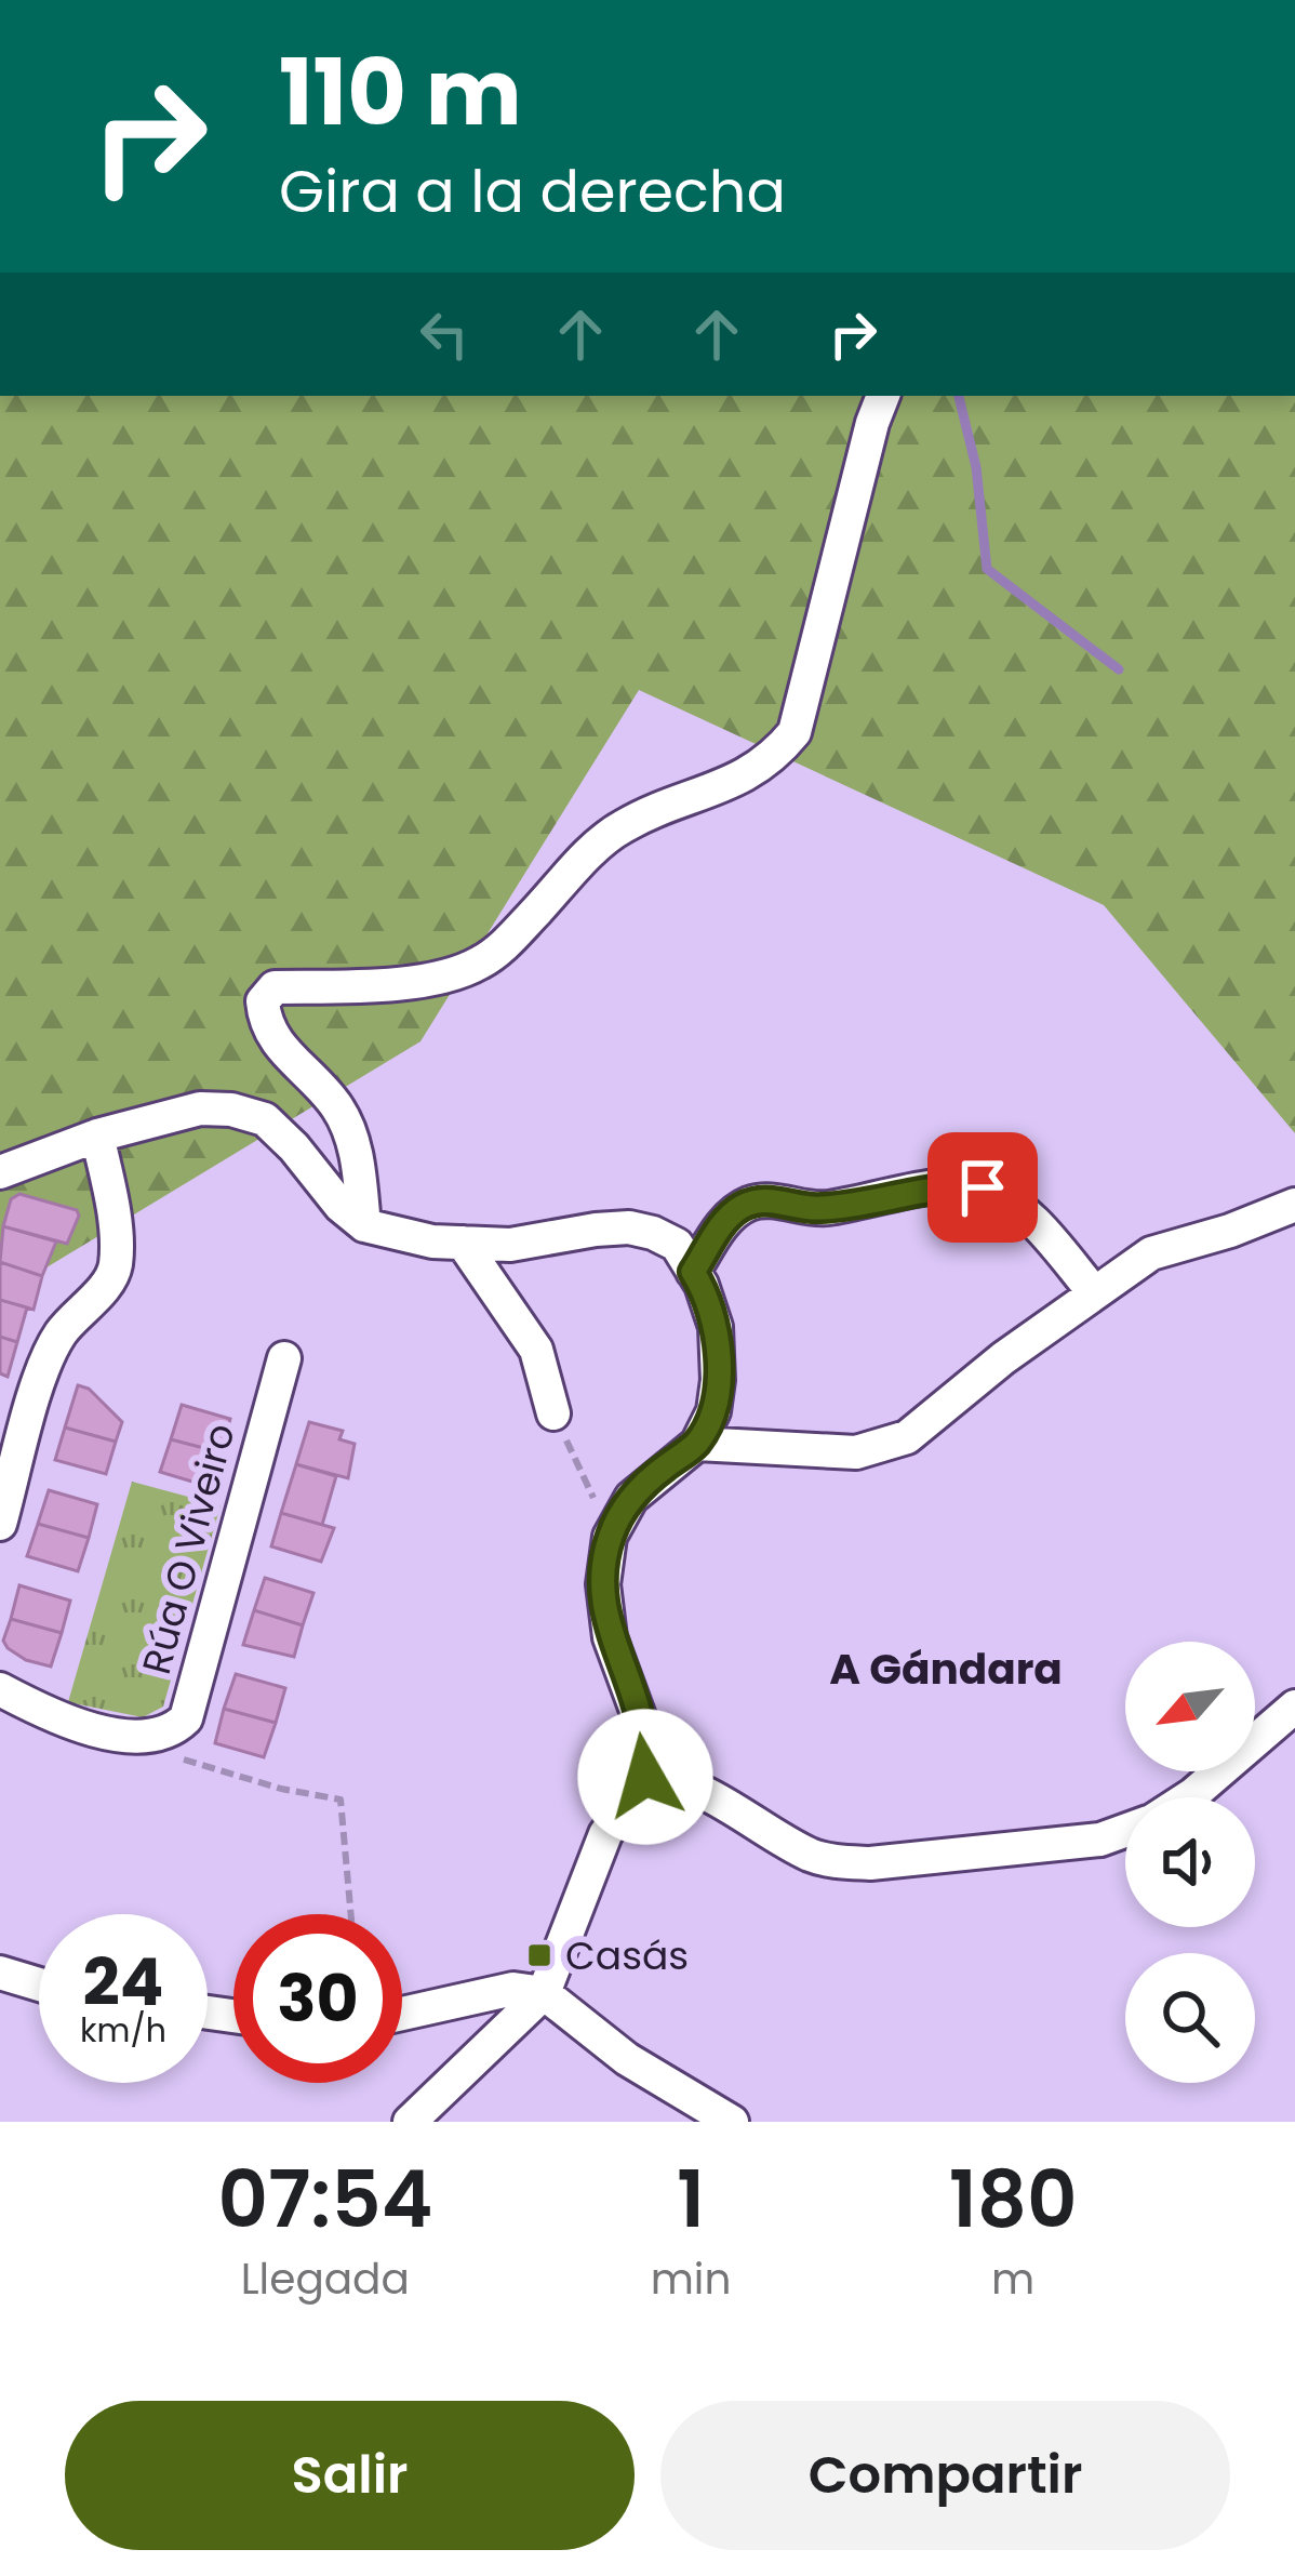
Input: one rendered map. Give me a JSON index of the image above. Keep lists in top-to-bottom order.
{
  "streets": {
    "street": ["Rúa O Viveiro"]
  },
  "districts": ["A Gándara"],
  "places": {
    "transit": ["Casás"]
  },
  "north": "bottom left",
  "page": {
    "turn": ["110 m", "Gira a la derecha"],
    "speed": "24 km/h",
    "limit": "30",
    "eta": [
      "07:54",
      "Llegada",
      "1",
      "min",
      "180",
      "m"
    ],
    "buttons": ["Salir", "Compartir"]
  }
}
